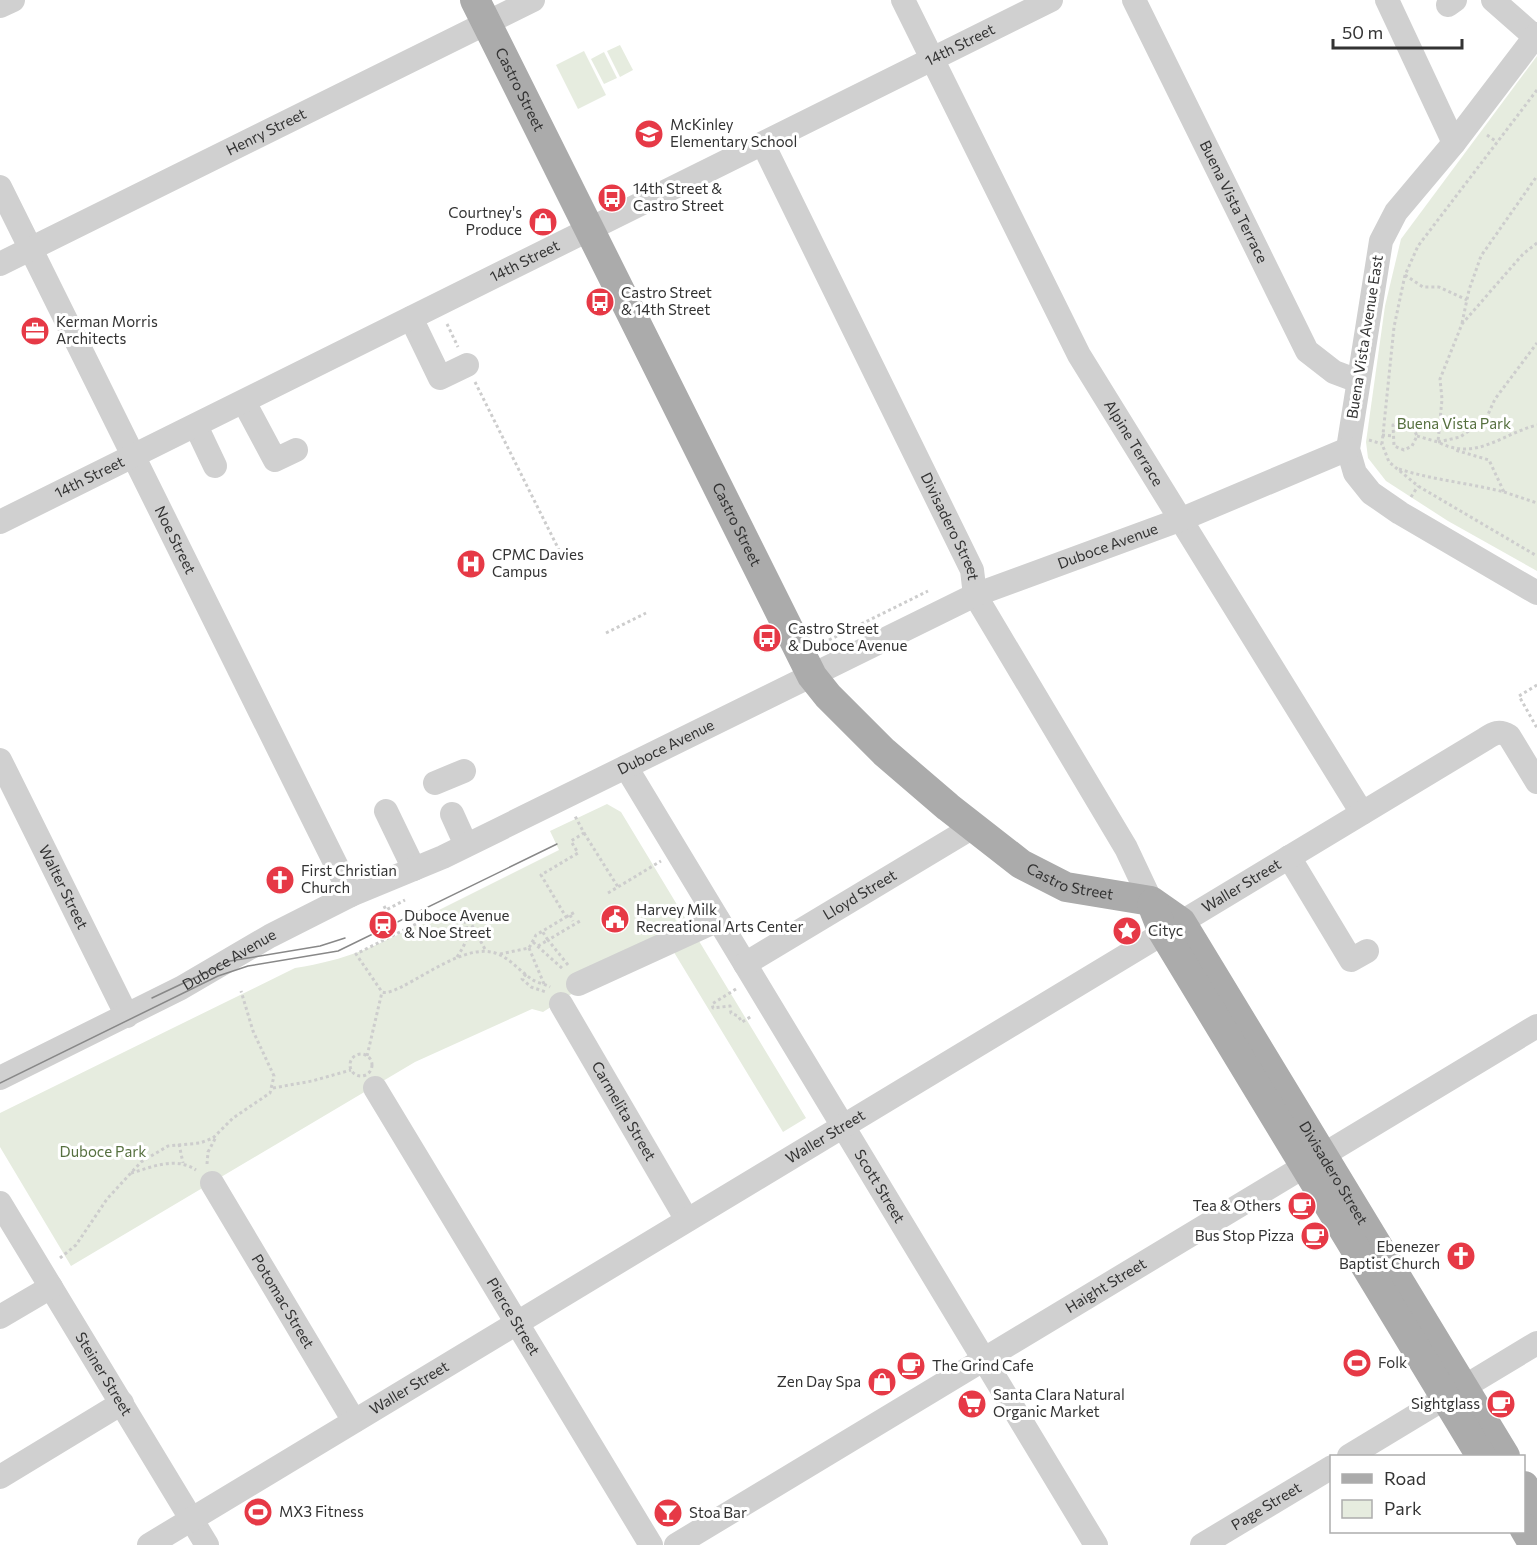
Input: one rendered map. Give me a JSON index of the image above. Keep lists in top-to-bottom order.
{
  "streets": {
    "main road": ["Castro Street", "Divisadero Street"],
    "street": [
      "14th Street",
      "Henry Street",
      "Buena Vista Terrace",
      "Buena Vista Avenue East",
      "Alpine Terrace",
      "Noe Street",
      "Duboce Avenue",
      "Waller Street",
      "Walter Street",
      "Lloyd Street",
      "Carmelita Street",
      "Scott Street",
      "Haight Street",
      "Potomac Street",
      "Pierce Street",
      "Steiner Street",
      "Page Street"
    ]
  },
  "crossings": [
    ["14th Street", "Castro Street"],
    ["14th Street", "Alpine Terrace"],
    ["14th Street", "Divisadero Street"],
    ["14th Street", "Noe Street"],
    ["Castro Street", "Henry Street"],
    ["Castro Street", "Divisadero Street"],
    ["Castro Street", "Duboce Avenue"],
    ["Castro Street", "Lloyd Street"],
    ["Henry Street", "Noe Street"],
    ["Buena Vista Terrace", "Buena Vista Avenue East"],
    ["Buena Vista Avenue East", "Duboce Avenue"],
    ["Alpine Terrace", "Duboce Avenue"],
    ["Alpine Terrace", "Waller Street"],
    ["Divisadero Street", "Duboce Avenue"],
    ["Divisadero Street", "Waller Street"],
    ["Divisadero Street", "Haight Street"],
    ["Noe Street", "Duboce Avenue"],
    ["Duboce Avenue", "Walter Street"],
    ["Duboce Avenue", "Scott Street"],
    ["Waller Street", "Carmelita Street"],
    ["Waller Street", "Scott Street"],
    ["Waller Street", "Potomac Street"],
    ["Waller Street", "Pierce Street"],
    ["Waller Street", "Steiner Street"],
    ["Lloyd Street", "Scott Street"],
    ["Scott Street", "Haight Street"]
  ],
  "parks": ["Buena Vista Park", "Duboce Park"],
  "places": {
    "school or university": ["McKinley Elementary School"],
    "bus stop": ["14th Street & Castro Street", "Castro Street & 14th Street", "Castro Street & Duboce Avenue"],
    "shop": ["Courtney's Produce", "Zen Day Spa"],
    "office": ["Kerman Morris Architects"],
    "hospital": ["CPMC Davies Campus"],
    "church": ["First Christian Church", "Ebenezer Baptist Church"],
    "public building": ["Harvey Milk Recreational Arts Center"],
    "station": ["Duboce Avenue & Noe Street"],
    "place": ["Cityc"],
    "cafe": [
      "Tea & Others",
      "Bus Stop Pizza",
      "The Grind Cafe",
      "Sightglass"
    ],
    "sports": ["Folk", "MX3 Fitness"],
    "supermarket": ["Santa Clara Natural Organic Market"],
    "bar": ["Stoa Bar"]
  },
  "legend": ["Road", "Park"],
  "scale_bar": "50 m"
}
